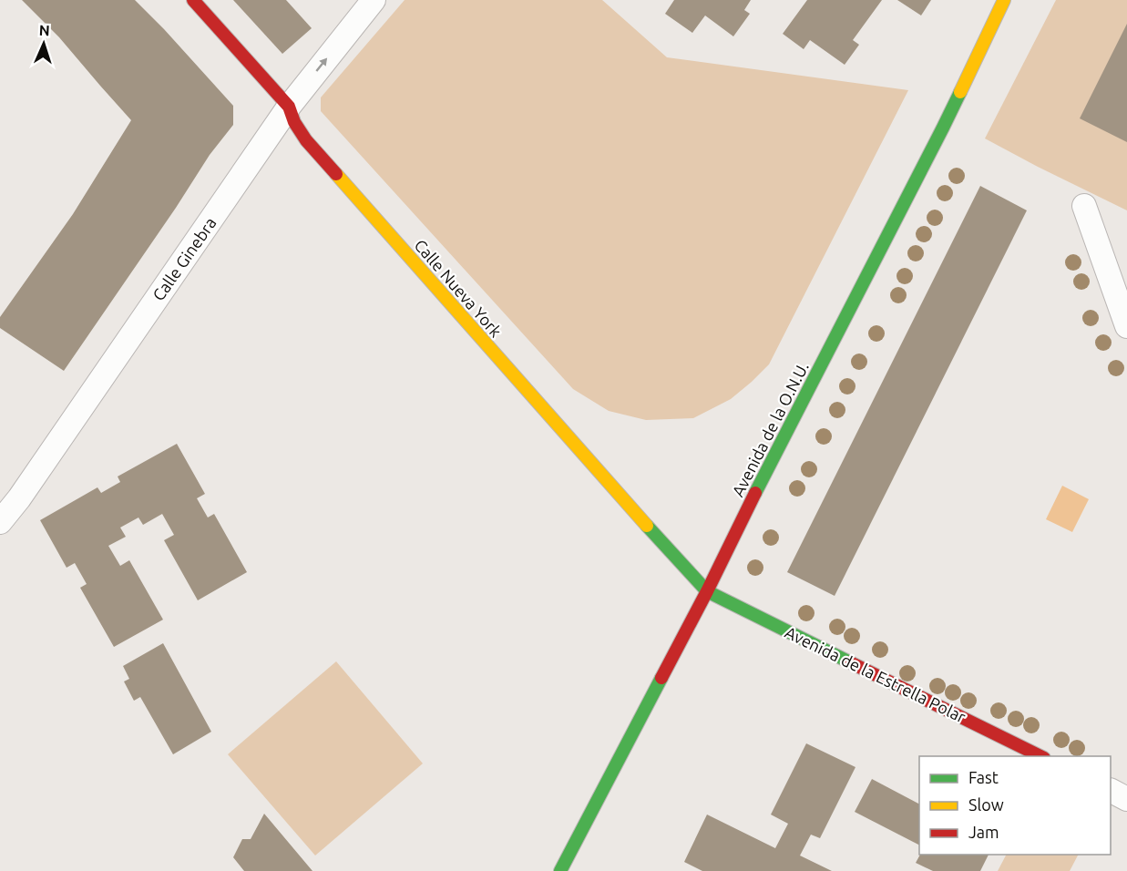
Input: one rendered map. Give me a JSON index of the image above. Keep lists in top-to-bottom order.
{
  "streets": {
    "street": [
      "Calle Ginebra",
      "Calle Nueva York",
      "Avenida de la O.N.U.",
      "Avenida de la Estrella Polar"
    ]
  },
  "crossings": [
    ["Calle Ginebra", "Calle Nueva York"],
    ["Calle Nueva York", "Avenida de la O.N.U."],
    ["Calle Nueva York", "Avenida de la Estrella Polar"],
    ["Avenida de la O.N.U.", "Avenida de la Estrella Polar"]
  ],
  "legend": ["Fast", "Slow", "Jam"],
  "north": "top"
}
